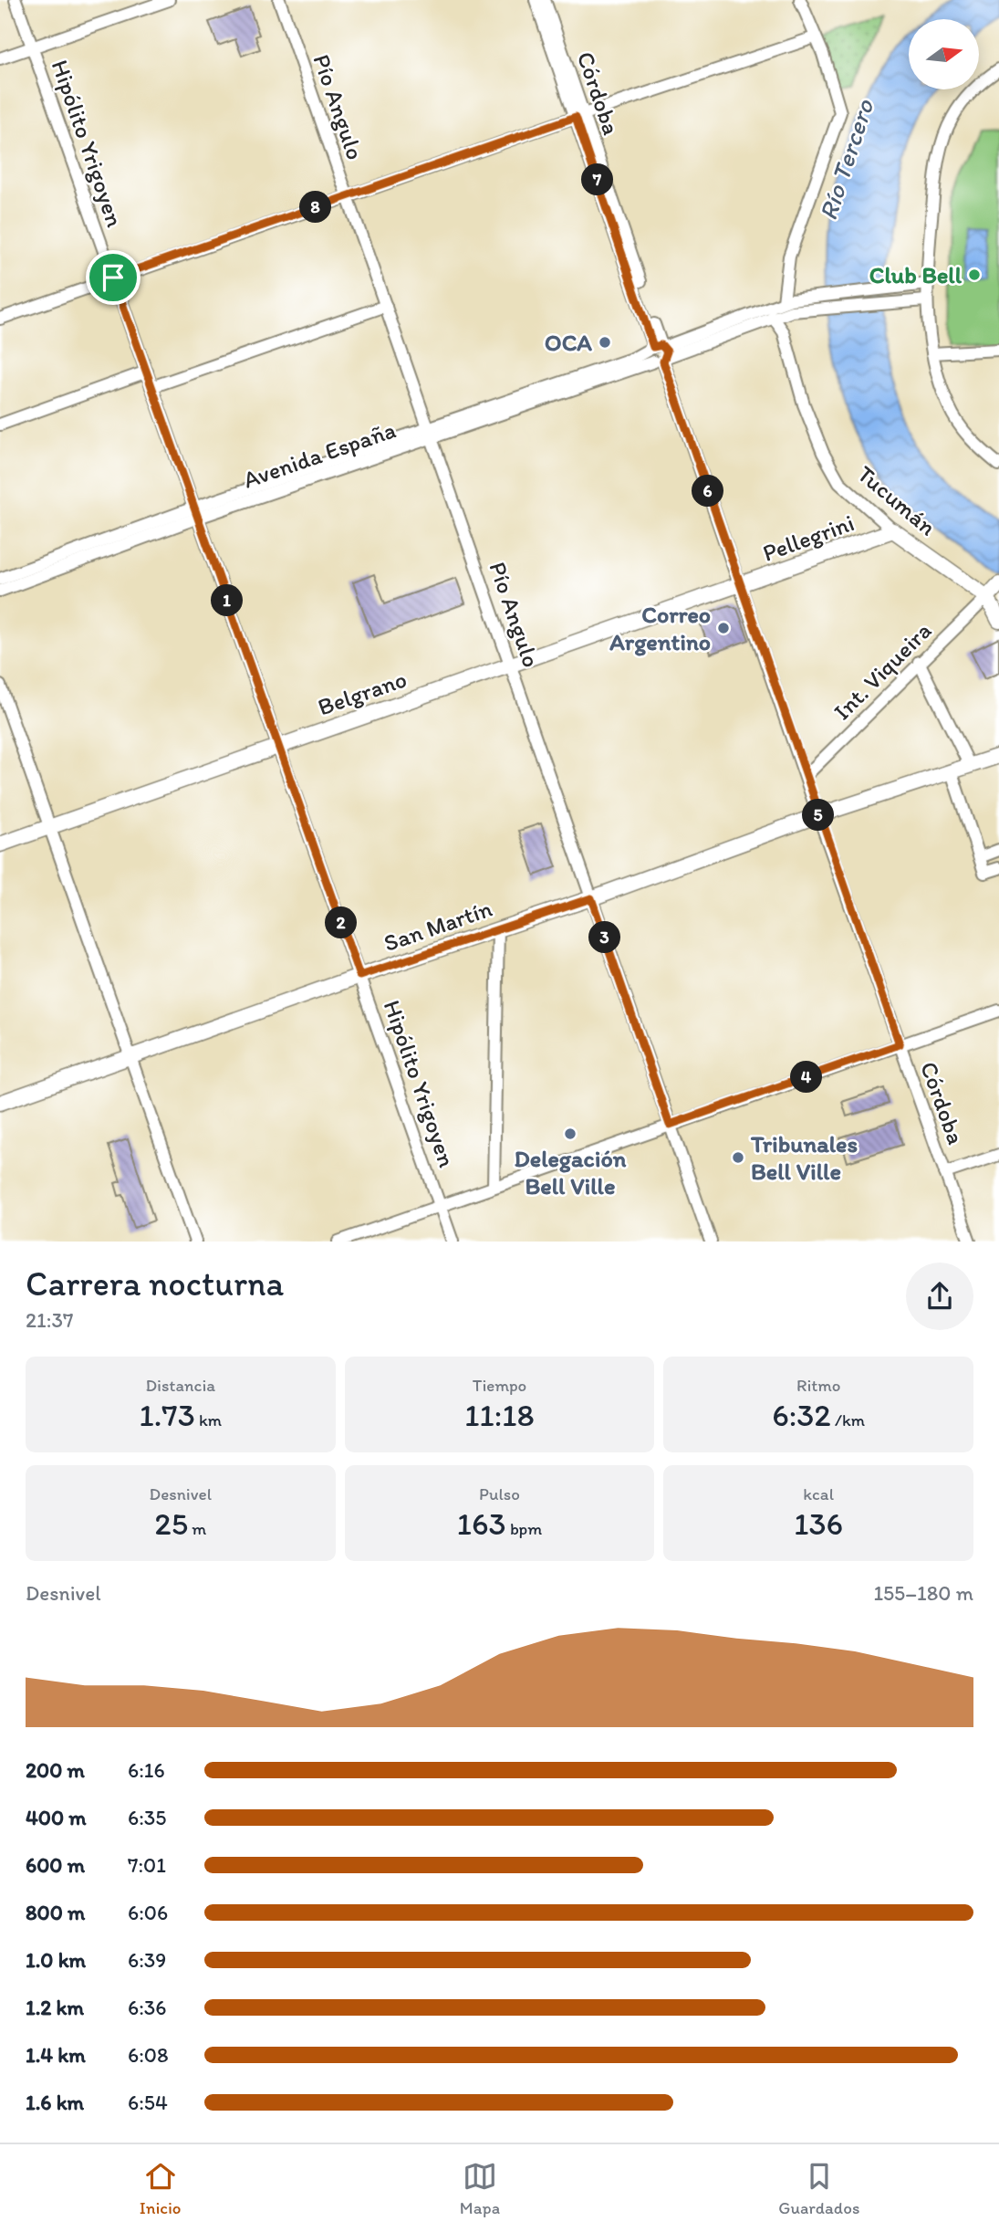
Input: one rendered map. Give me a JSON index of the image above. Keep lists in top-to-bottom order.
{
  "streets": {
    "main road": [
      "Tucumán",
      "Pellegrini",
      "Belgrano",
      "San Martín"
    ],
    "street": [
      "Córdoba",
      "Pío Angulo",
      "Hipólito Yrigoyen",
      "Avenida España",
      "Int. Viqueira"
    ]
  },
  "crossings": [
    ["Córdoba", "Avenida España"],
    ["Córdoba", "Pellegrini"],
    ["Córdoba", "Int. Viqueira"],
    ["Córdoba", "Belgrano"],
    ["Córdoba", "San Martín"],
    ["Pío Angulo", "Avenida España"],
    ["Pío Angulo", "Belgrano"],
    ["Pío Angulo", "San Martín"],
    ["Hipólito Yrigoyen", "Avenida España"],
    ["Hipólito Yrigoyen", "Belgrano"],
    ["Hipólito Yrigoyen", "San Martín"],
    ["Tucumán", "Pellegrini"],
    ["Tucumán", "Int. Viqueira"],
    ["Pellegrini", "Belgrano"]
  ],
  "water": ["Río Tercero"],
  "places": [
    "Club Bell",
    "OCA",
    "Correo Argentino",
    "Delegación Bell Ville",
    "Tribunales Bell Ville"
  ],
  "north": "right",
  "page": {
    "pins": [
      "7",
      "8",
      "6",
      "1",
      "5",
      "2",
      "3",
      "4"
    ],
    "heading": ["Carrera nocturna", "21:37"],
    "stats": [
      ["Distancia", "1.73 km"],
      ["Tiempo", "11:18"],
      ["Ritmo", "6:32 /km"],
      ["Desnivel", "25 m"],
      ["Pulso", "163 bpm"],
      ["kcal", "136"]
    ],
    "chart": ["Desnivel", "155–180 m"],
    "list": [
      {
        "name": "200 m",
        "note": "6:16"
      },
      {
        "name": "400 m",
        "note": "6:35"
      },
      {
        "name": "600 m",
        "note": "7:01"
      },
      {
        "name": "800 m",
        "note": "6:06"
      },
      {
        "name": "1.0 km",
        "note": "6:39"
      },
      {
        "name": "1.2 km",
        "note": "6:36"
      },
      {
        "name": "1.4 km",
        "note": "6:08"
      },
      {
        "name": "1.6 km",
        "note": "6:54"
      }
    ],
    "tabs": ["Inicio", "Mapa", "Guardados"]
  }
}
